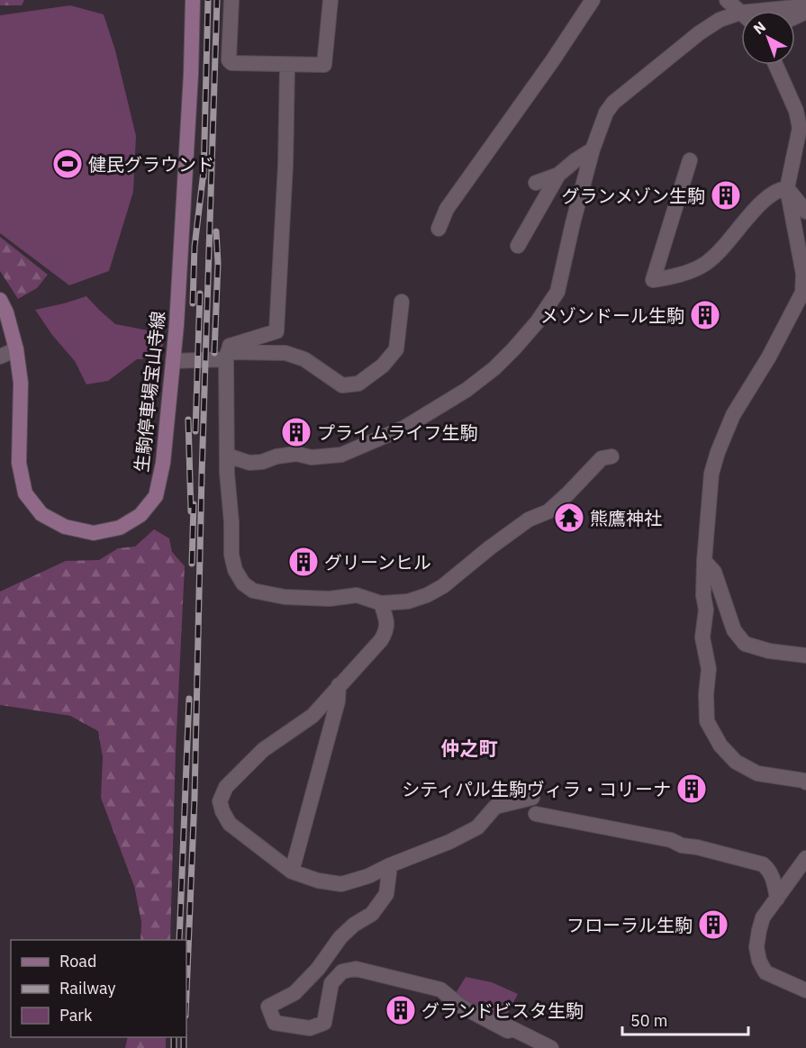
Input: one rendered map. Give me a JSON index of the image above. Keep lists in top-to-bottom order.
{
  "streets": {
    "main road": ["生駒停車場宝山寺線"]
  },
  "districts": ["仲之町"],
  "places": {
    "sports": ["健民グラウンド"],
    "building": [
      "グランメゾン生駒",
      "メゾンドール生駒",
      "プライムライフ生駒",
      "グリーンヒル",
      "シティパル生駒ヴィラ・コリーナ",
      "フローラル生駒",
      "グランドビスタ生駒"
    ],
    "temple": ["熊鷹神社"]
  },
  "legend": ["Road", "Railway", "Park"],
  "scale_bar": "50 m",
  "north": "top left"
}
